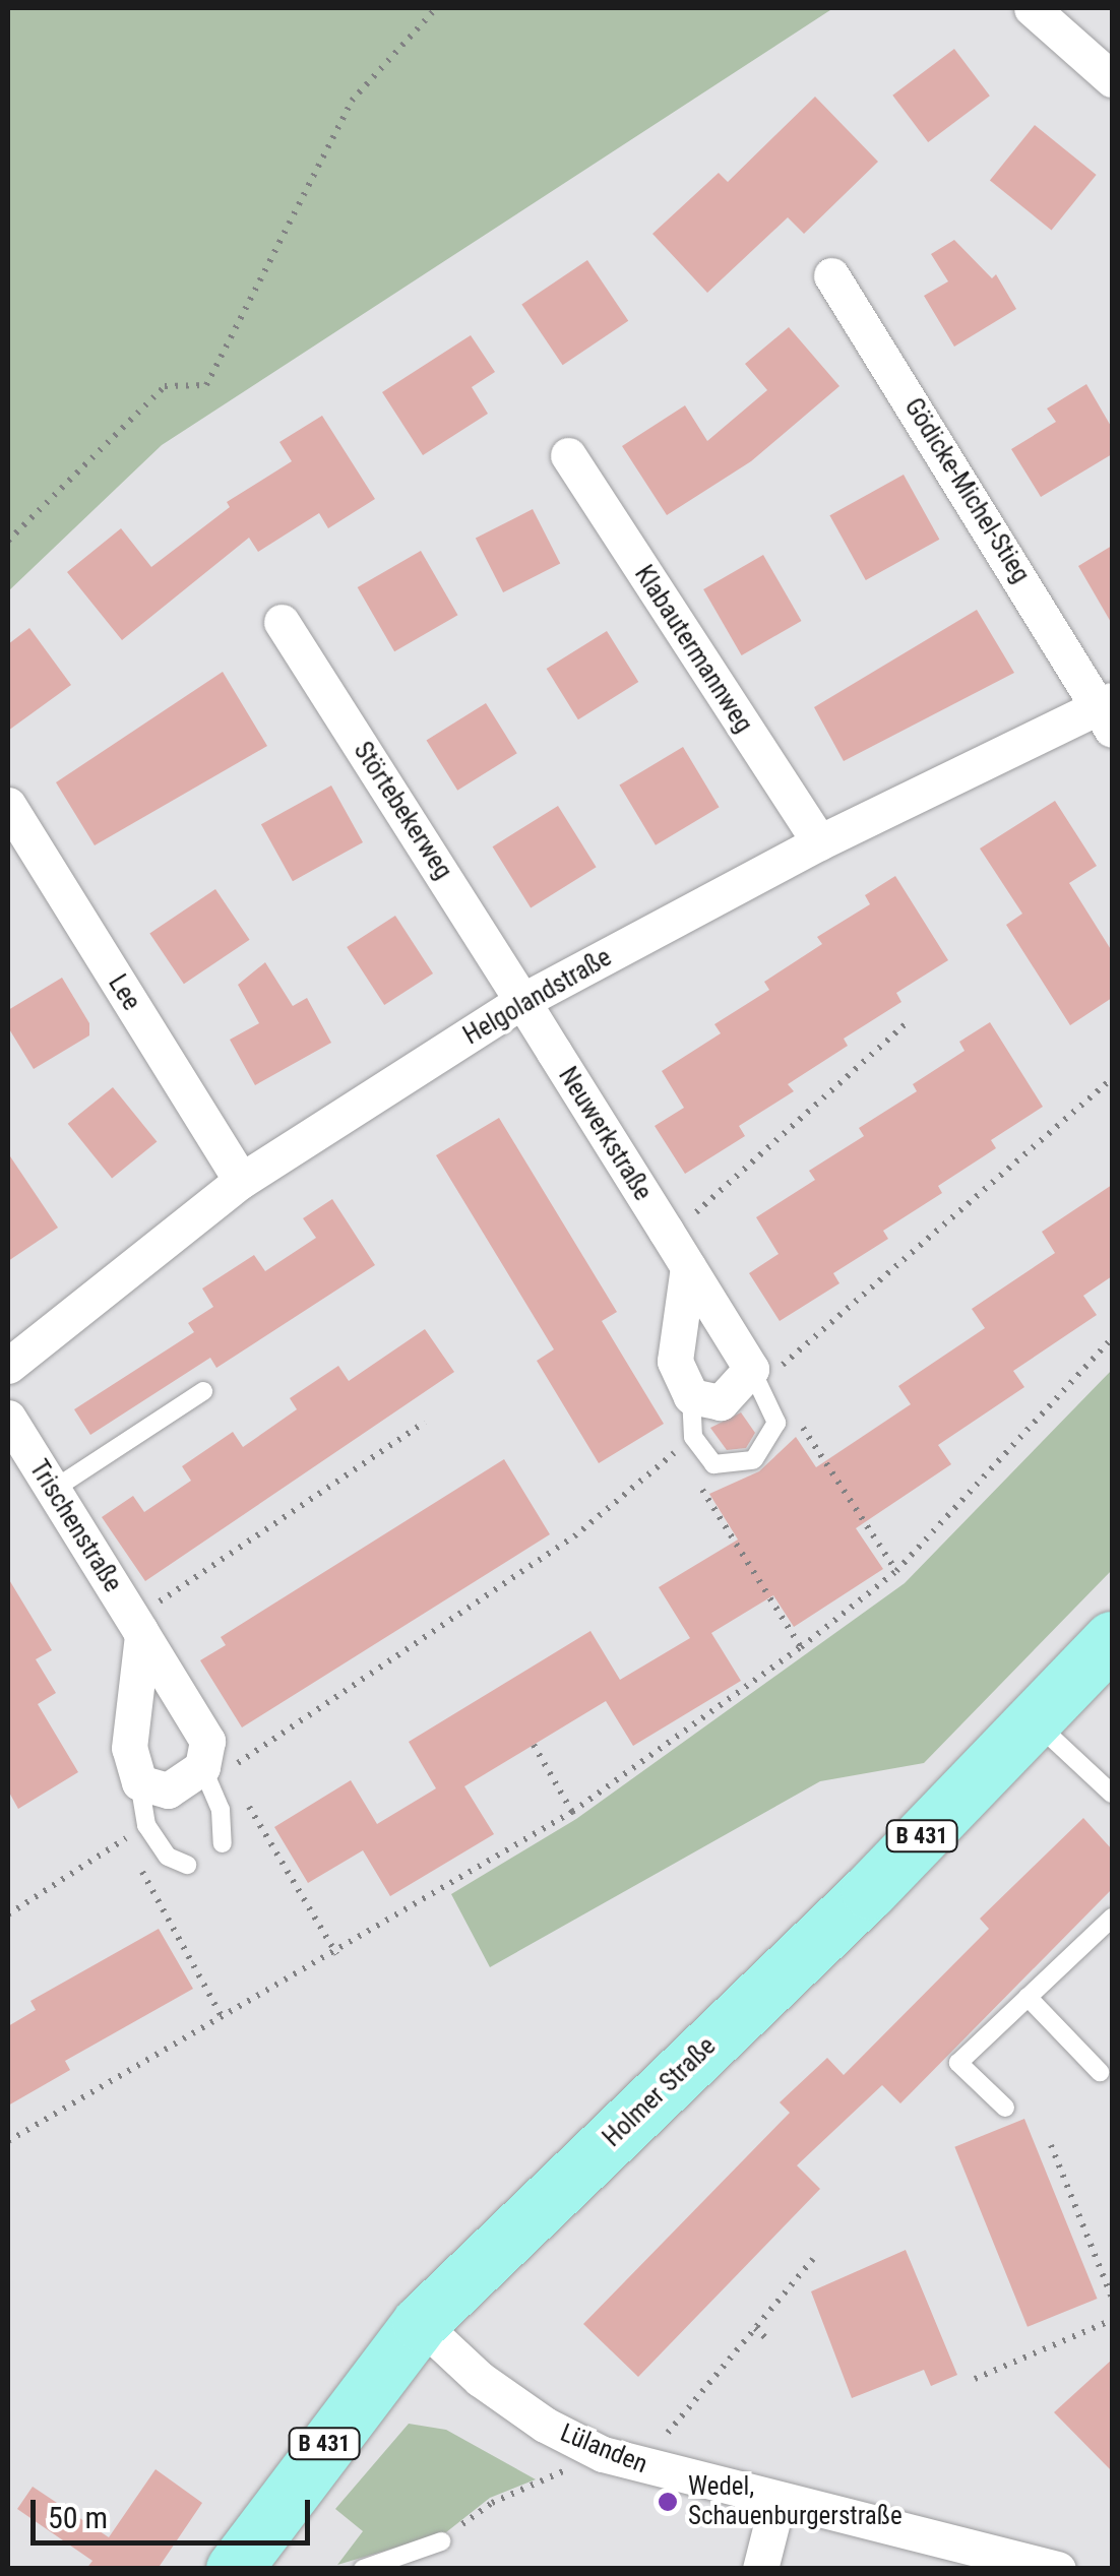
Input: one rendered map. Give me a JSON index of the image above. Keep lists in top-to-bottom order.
{
  "streets": {
    "main road": ["B 431", "Holmer Straße"],
    "street": [
      "Gödicke-Michel-Stieg",
      "Klabautermannweg",
      "Störtebekerweg",
      "Lee",
      "Helgolandstraße",
      "Neuwerkstraße",
      "Trischenstraße",
      "Lülanden"
    ]
  },
  "crossings": [
    ["Gödicke-Michel-Stieg", "Helgolandstraße"],
    ["Klabautermannweg", "Helgolandstraße"],
    ["Störtebekerweg", "Helgolandstraße"],
    ["Störtebekerweg", "Neuwerkstraße"],
    ["Lee", "Helgolandstraße"],
    ["Helgolandstraße", "Neuwerkstraße"],
    ["Holmer Straße", "Lülanden"]
  ],
  "places": ["Wedel, Schauenburgerstraße"],
  "scale_bar": "50 m"
}
